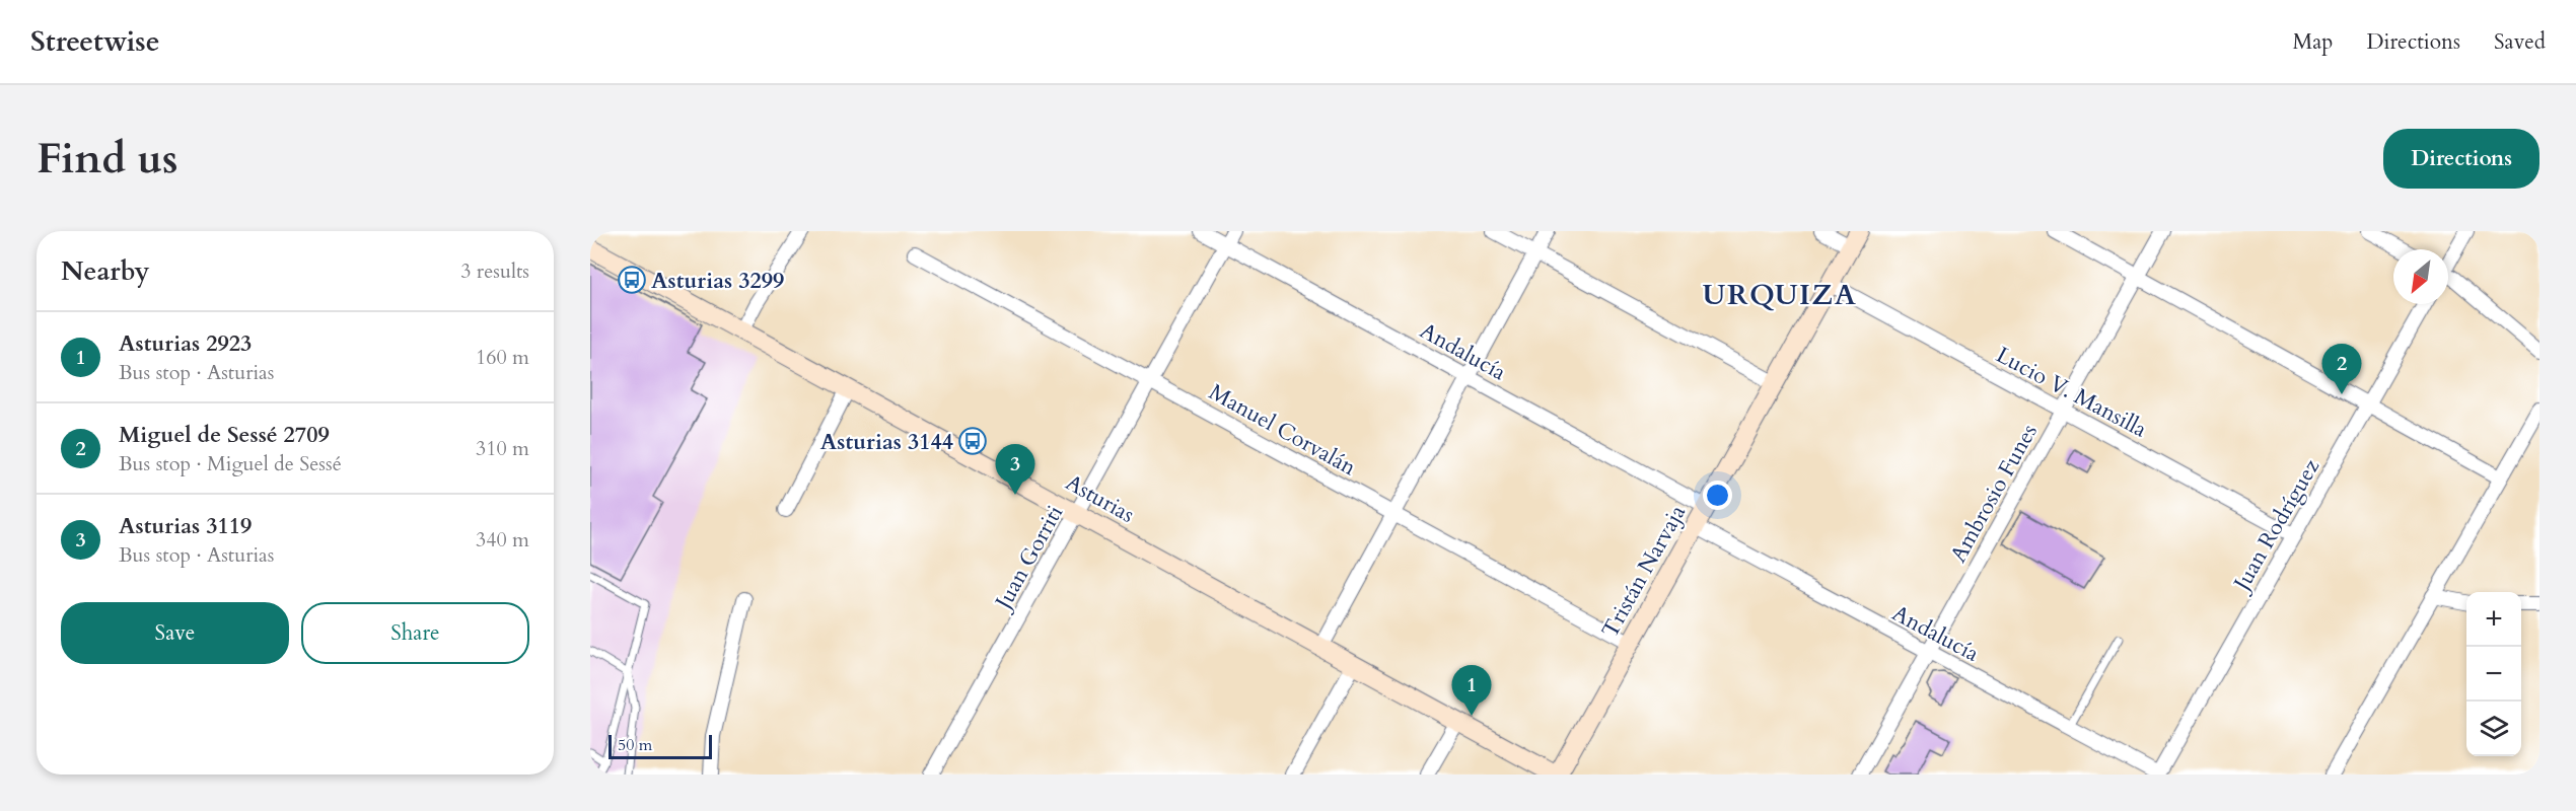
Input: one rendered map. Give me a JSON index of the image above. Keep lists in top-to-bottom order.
{
  "streets": {
    "street": [
      "Andalucía",
      "Lucio V. Mansilla",
      "Manuel Corvalán",
      "Ambrosio Funes",
      "Asturias",
      "Juan Rodríguez",
      "Juan Gorriti",
      "Tristán Narvaja"
    ]
  },
  "crossings": [
    ["Andalucía", "Ambrosio Funes"],
    ["Andalucía", "Juan Rodríguez"],
    ["Andalucía", "Juan Gorriti"],
    ["Andalucía", "Tristán Narvaja"],
    ["Lucio V. Mansilla", "Ambrosio Funes"],
    ["Lucio V. Mansilla", "Juan Rodríguez"],
    ["Lucio V. Mansilla", "Tristán Narvaja"],
    ["Manuel Corvalán", "Juan Gorriti"],
    ["Manuel Corvalán", "Tristán Narvaja"],
    ["Asturias", "Juan Gorriti"],
    ["Asturias", "Tristán Narvaja"]
  ],
  "districts": ["URQUIZA"],
  "places": {
    "bus stop": ["Asturias 3299", "Asturias 3144"]
  },
  "scale_bar": "50 m",
  "north": "bottom left",
  "page": {
    "header": "Streetwise",
    "nav": ["Map", "Directions", "Saved"],
    "buttons": [
      "Directions",
      ["Save", "Share"]
    ],
    "title": "Find us",
    "heading": ["Nearby", "3 results"],
    "list": [
      {
        "mark": "1",
        "name": "Asturias 2923",
        "note": "Bus stop · Asturias",
        "value": "160 m"
      },
      {
        "mark": "2",
        "name": "Miguel de Sessé 2709",
        "note": "Bus stop · Miguel de Sessé",
        "value": "310 m"
      },
      {
        "mark": "3",
        "name": "Asturias 3119",
        "note": "Bus stop · Asturias",
        "value": "340 m"
      }
    ],
    "pins": ["2", "3", "1"],
    "map_buttons": ["+", "−"],
    "scale": "50 m"
  }
}
